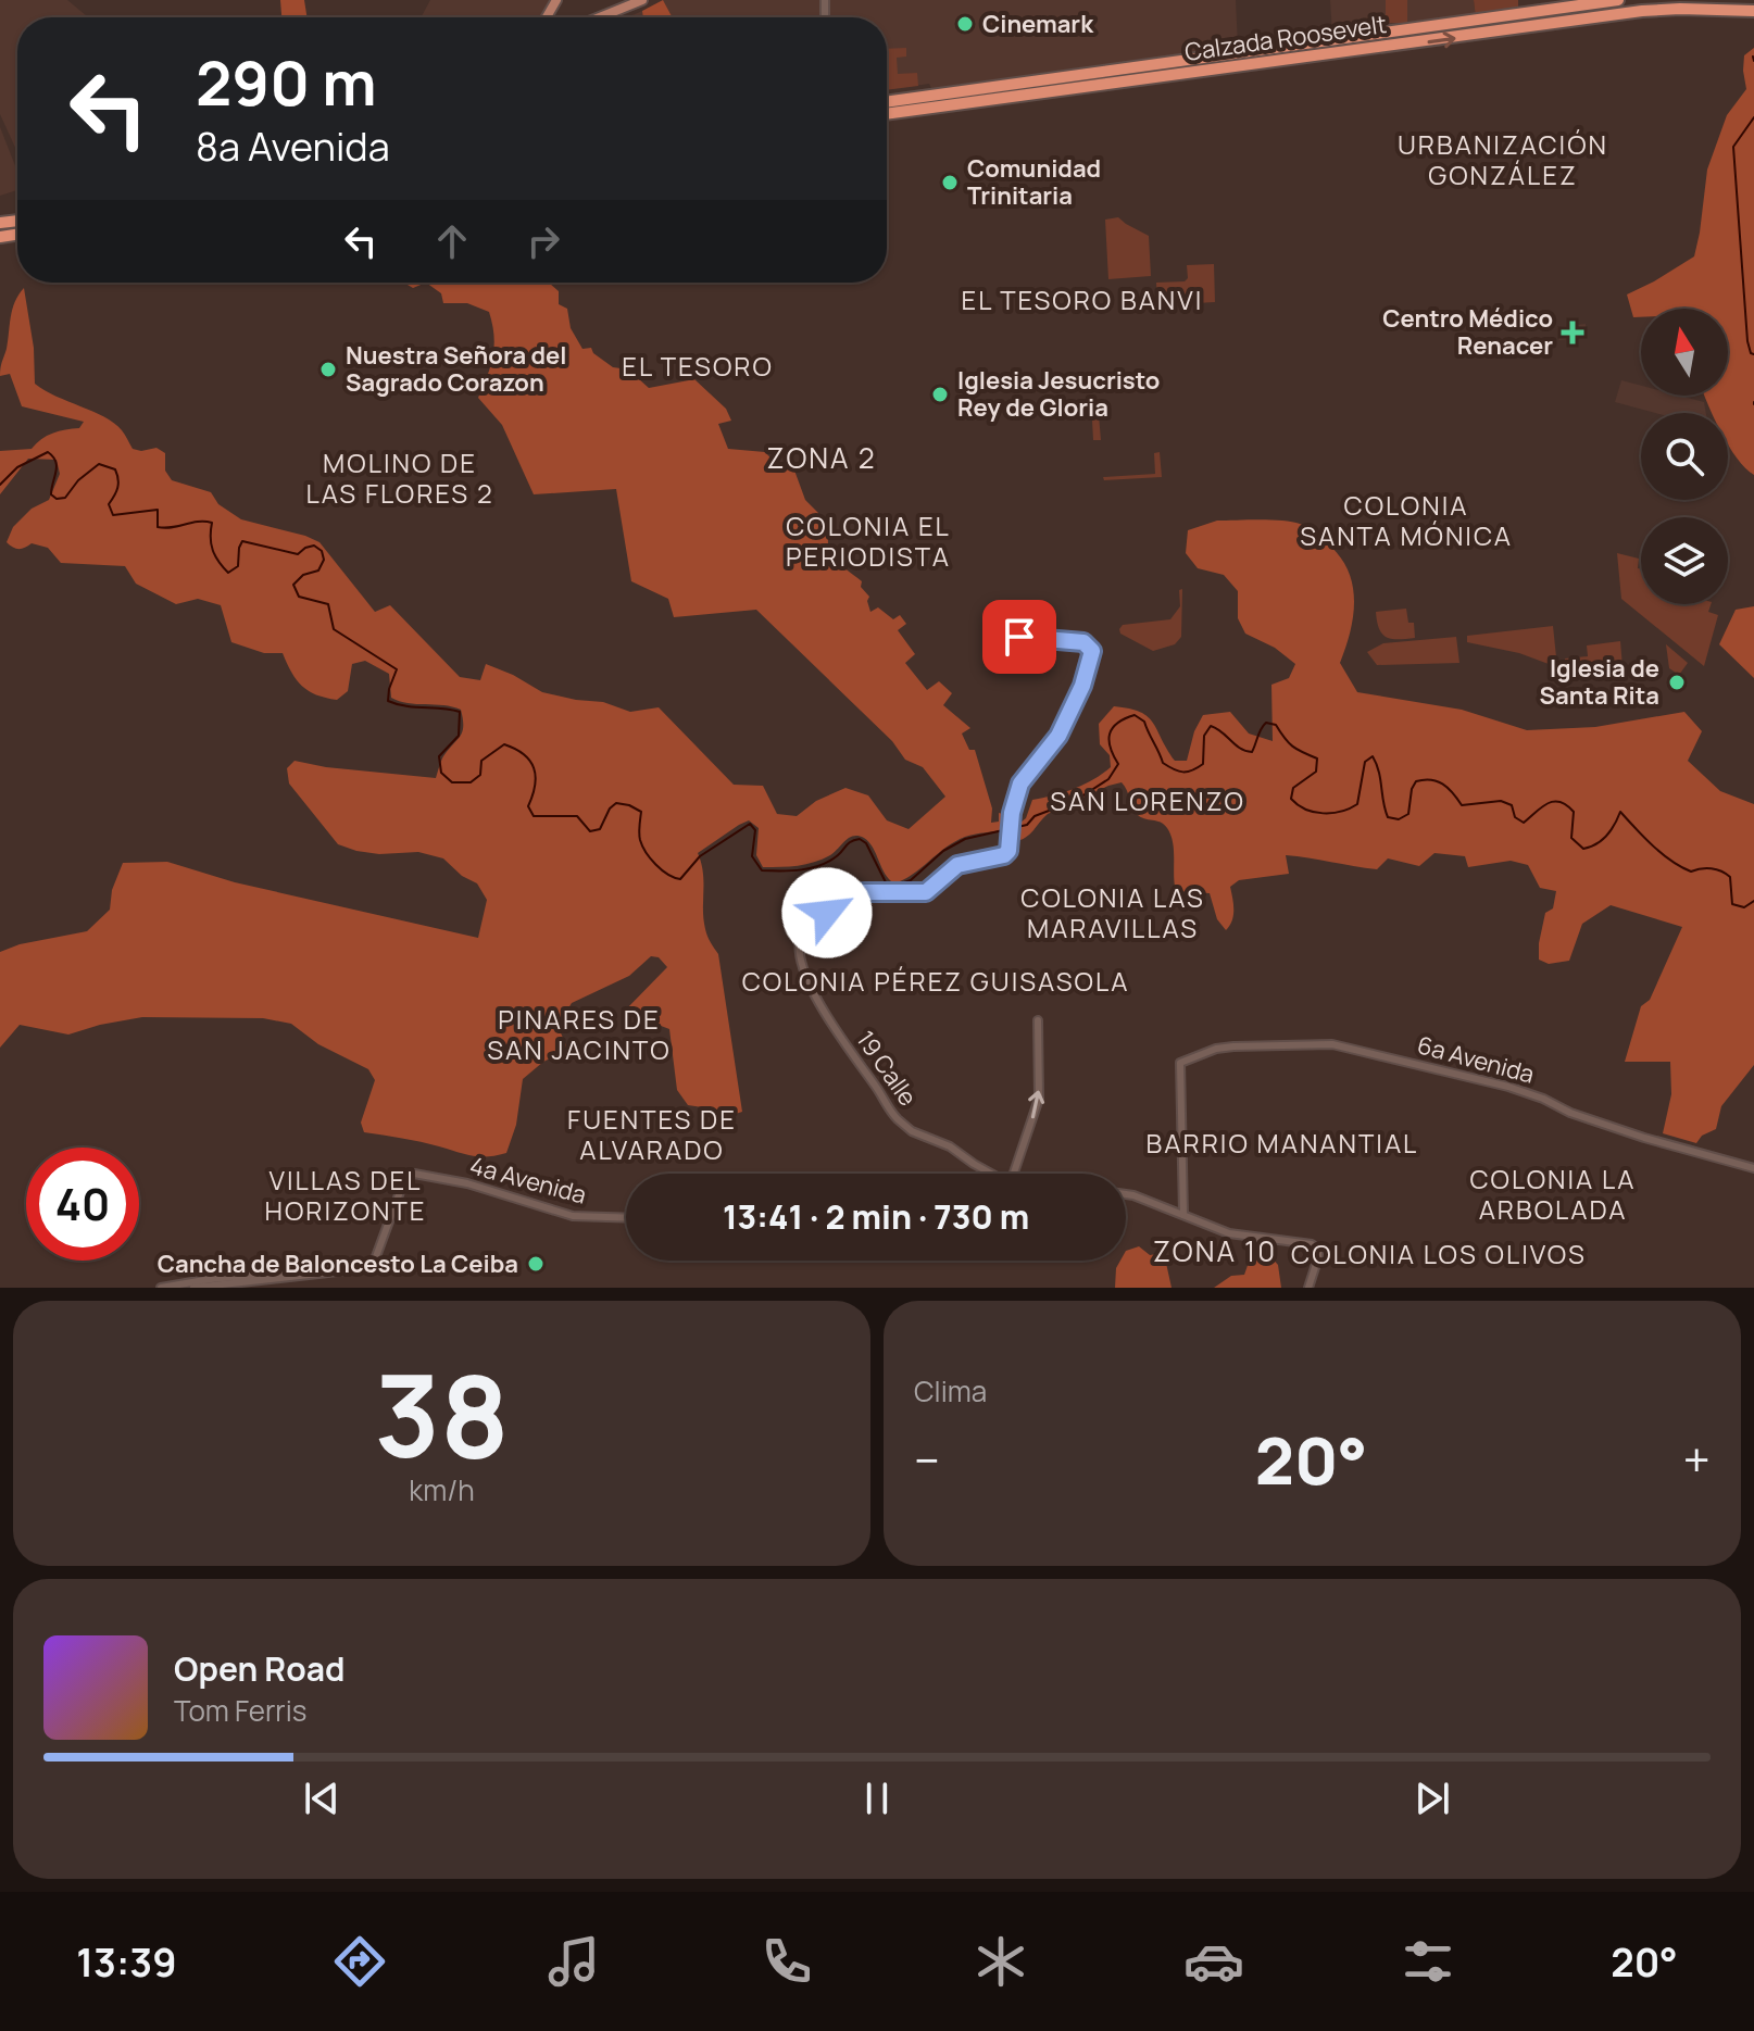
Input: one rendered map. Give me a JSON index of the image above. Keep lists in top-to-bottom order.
{
  "streets": {
    "highway": ["Calzada Roosevelt"],
    "street": ["6a Avenida", "19 Calle", "4a Avenida"]
  },
  "districts": [
    "URBANIZACIÓN GONZÁLEZ",
    "EL TESORO BANVI",
    "EL TESORO",
    "ZONA 2",
    "MOLINO DE LAS FLORES 2",
    "COLONIA SANTA MÓNICA",
    "COLONIA EL PERIODISTA",
    "SAN LORENZO",
    "COLONIA LAS MARAVILLAS",
    "COLONIA PÉREZ GUISASOLA",
    "PINARES DE SAN JACINTO",
    "FUENTES DE ALVARADO",
    "BARRIO MANANTIAL",
    "COLONIA LA ARBOLADA",
    "VILLAS DEL HORIZONTE",
    "ZONA 10",
    "COLONIA LOS OLIVOS"
  ],
  "places": {
    "other": [
      "Cinemark",
      "Comunidad Trinitaria",
      "Nuestra Señora del Sagrado Corazon",
      "Iglesia Jesucristo Rey de Gloria",
      "Iglesia de Santa Rita",
      "Cancha de Baloncesto La Ceiba"
    ],
    "health": ["Centro Médico Renacer"]
  },
  "north": "top",
  "page": {
    "turn": ["290 m", "8a Avenida"],
    "limit": "40",
    "trip": "13:41 · 2 min · 730 m",
    "tile": [
      ["38", "km/h"],
      "Clima"
    ],
    "heat": ["−", "20°", "+"],
    "song": ["Open Road", "Tom Ferris"],
    "tabs": ["13:39", "20°"]
  }
}
